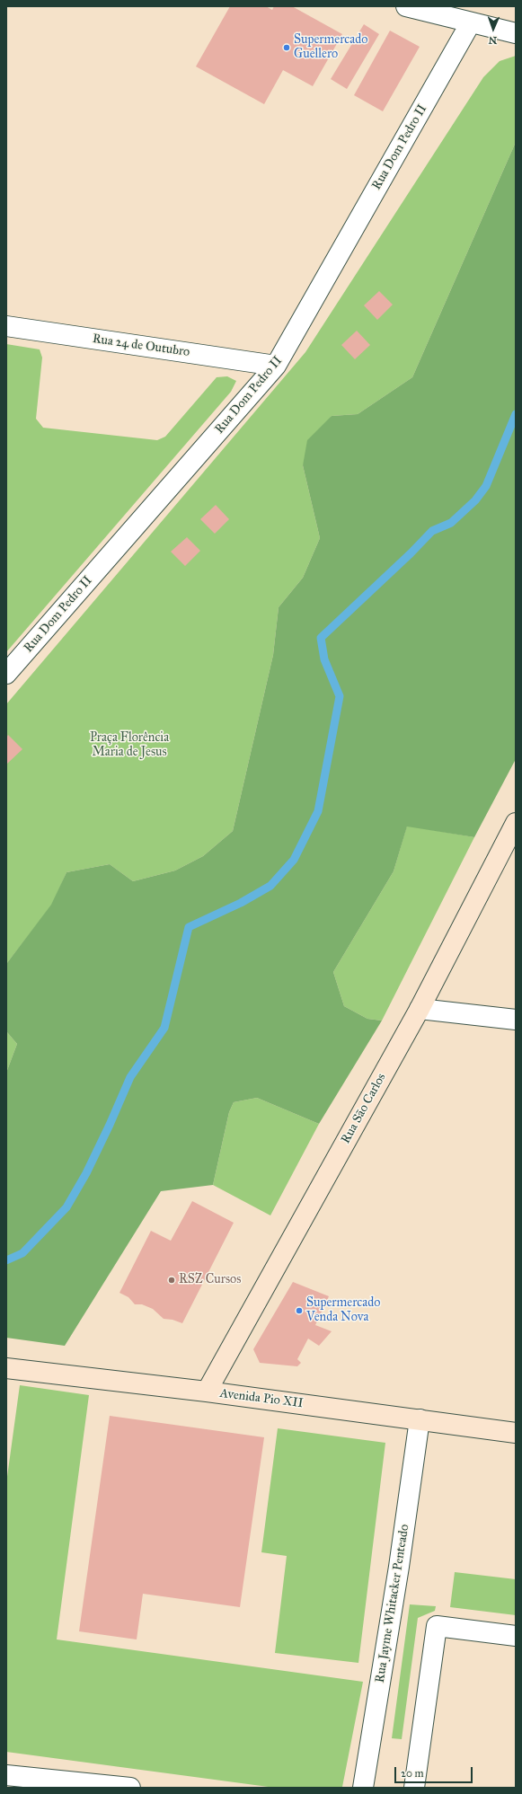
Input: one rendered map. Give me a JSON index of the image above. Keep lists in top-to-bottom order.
{
  "streets": {
    "main road": ["Rua São Carlos", "Avenida Pio XII"],
    "street": ["Rua Dom Pedro II", "Rua 24 de Outubro", "Rua Jayme Whitacker Penteado"]
  },
  "crossings": [
    ["Rua Dom Pedro II", "Rua 24 de Outubro"],
    ["Rua São Carlos", "Avenida Pio XII"],
    ["Avenida Pio XII", "Rua Jayme Whitacker Penteado"]
  ],
  "parks": ["Praça Florência Maria de Jesus"],
  "places": ["Supermercado Guellero", "RSZ Cursos", "Supermercado Venda Nova"],
  "scale_bar": "20 m",
  "north": "bottom"
}
